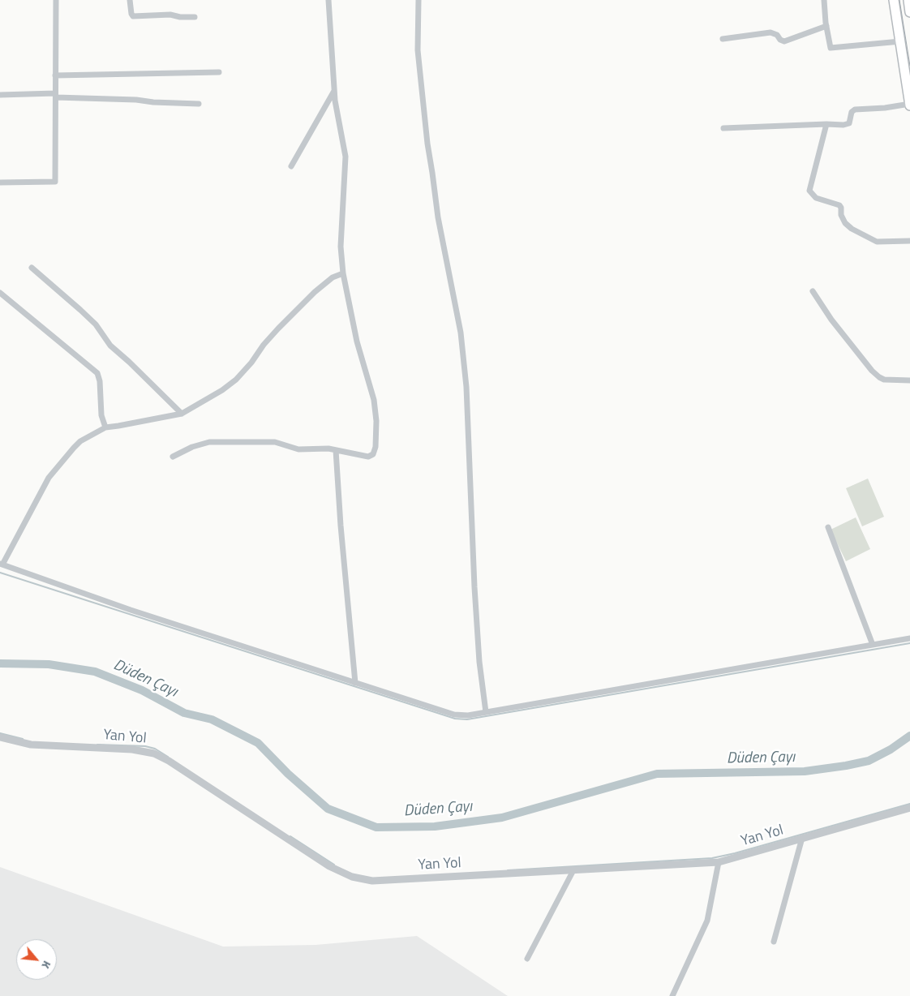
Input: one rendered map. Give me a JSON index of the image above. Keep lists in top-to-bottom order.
{
  "streets": {
    "street": ["Yan Yol"]
  },
  "water": ["Düden Çayı"],
  "north": "bottom right"
}
